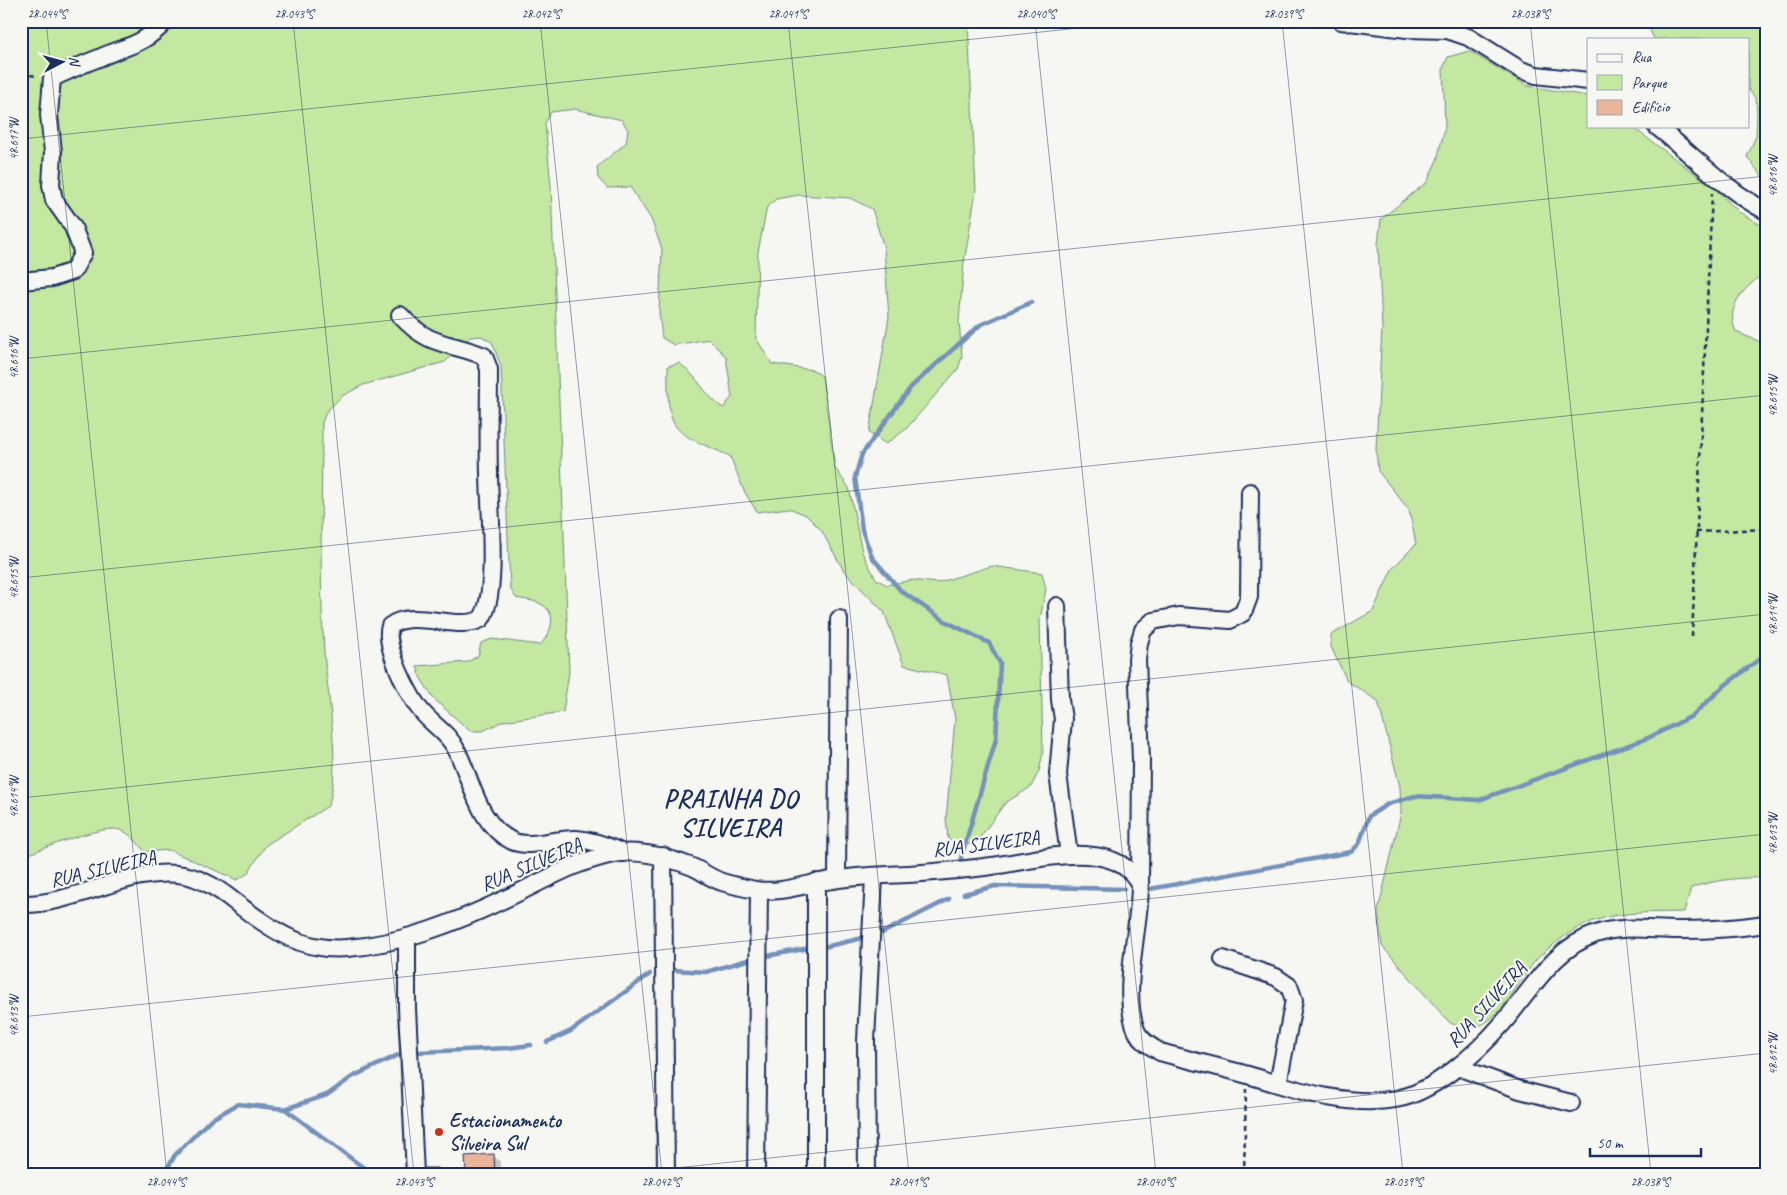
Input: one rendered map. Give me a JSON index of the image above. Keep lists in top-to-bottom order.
{
  "streets": {
    "street": ["RUA SILVEIRA"]
  },
  "districts": ["PRAINHA DO SILVEIRA"],
  "places": ["Estacionamento Silveira Sul"],
  "legend": ["Rua", "Parque", "Edifício"],
  "scale_bar": "50 m",
  "north": "right",
  "coordinates": [
    "28.044°S",
    "28.043°S",
    "28.042°S",
    "28.041°S",
    "28.040°S",
    "28.039°S",
    "28.038°S",
    "48.617°W",
    "48.616°W",
    "48.615°W",
    "48.614°W",
    "48.613°W",
    "48.612°W"
  ]
}
